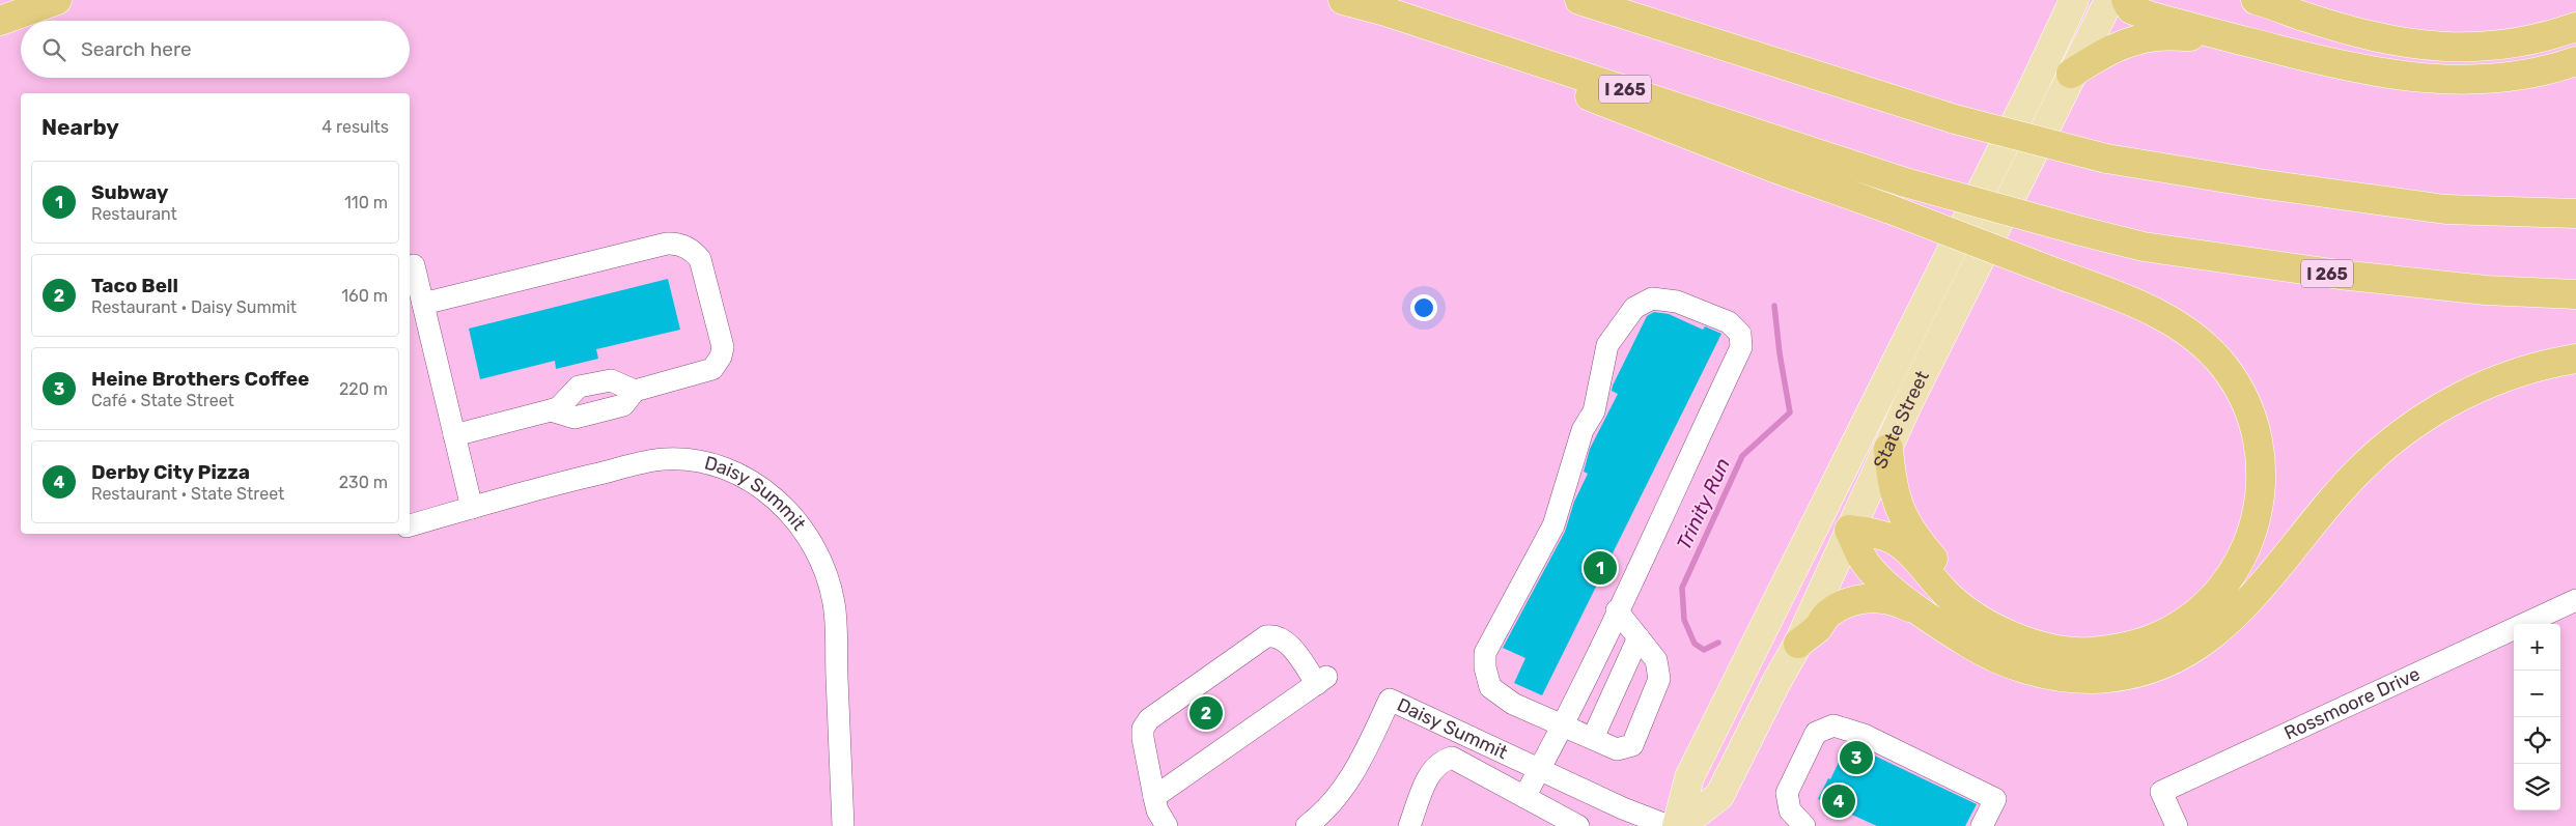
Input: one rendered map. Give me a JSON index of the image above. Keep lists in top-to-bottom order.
{
  "streets": {
    "highway": ["I 265"],
    "main road": ["State Street"],
    "street": ["Daisy Summit", "Rossmoore Drive"]
  },
  "water": ["Trinity Run"],
  "page": {
    "search": "Search here",
    "heading": ["Nearby", "4 results"],
    "list": [
      {
        "mark": "1",
        "name": "Subway",
        "note": "Restaurant",
        "value": "110 m"
      },
      {
        "mark": "2",
        "name": "Taco Bell",
        "note": "Restaurant · Daisy Summit",
        "value": "160 m"
      },
      {
        "mark": "3",
        "name": "Heine Brothers Coffee",
        "note": "Café · State Street",
        "value": "220 m"
      },
      {
        "mark": "4",
        "name": "Derby City Pizza",
        "note": "Restaurant · State Street",
        "value": "230 m"
      }
    ],
    "pins": [
      "1",
      "2",
      "3",
      "4"
    ],
    "map_buttons": ["+", "−"]
  }
}
